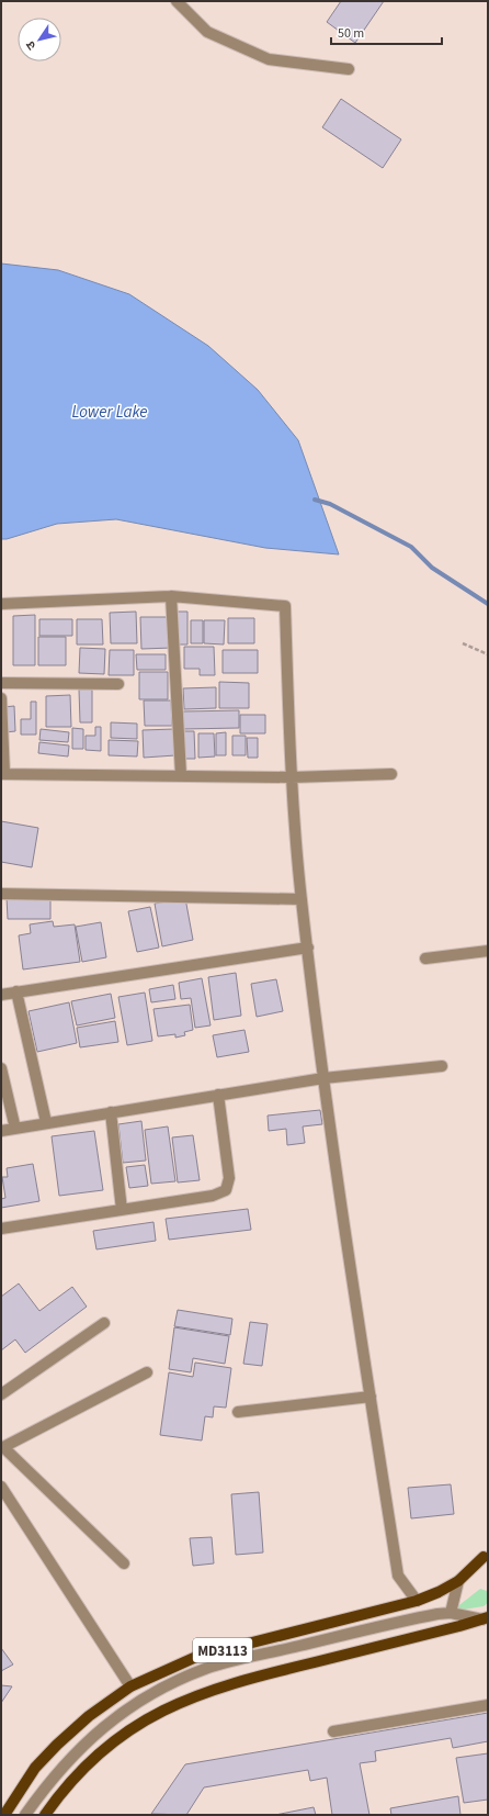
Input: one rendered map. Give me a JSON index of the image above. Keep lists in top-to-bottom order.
{
  "streets": {
    "main road": ["MD3113"]
  },
  "water": ["Lower Lake"],
  "scale_bar": "50 m",
  "north": "bottom left"
}
